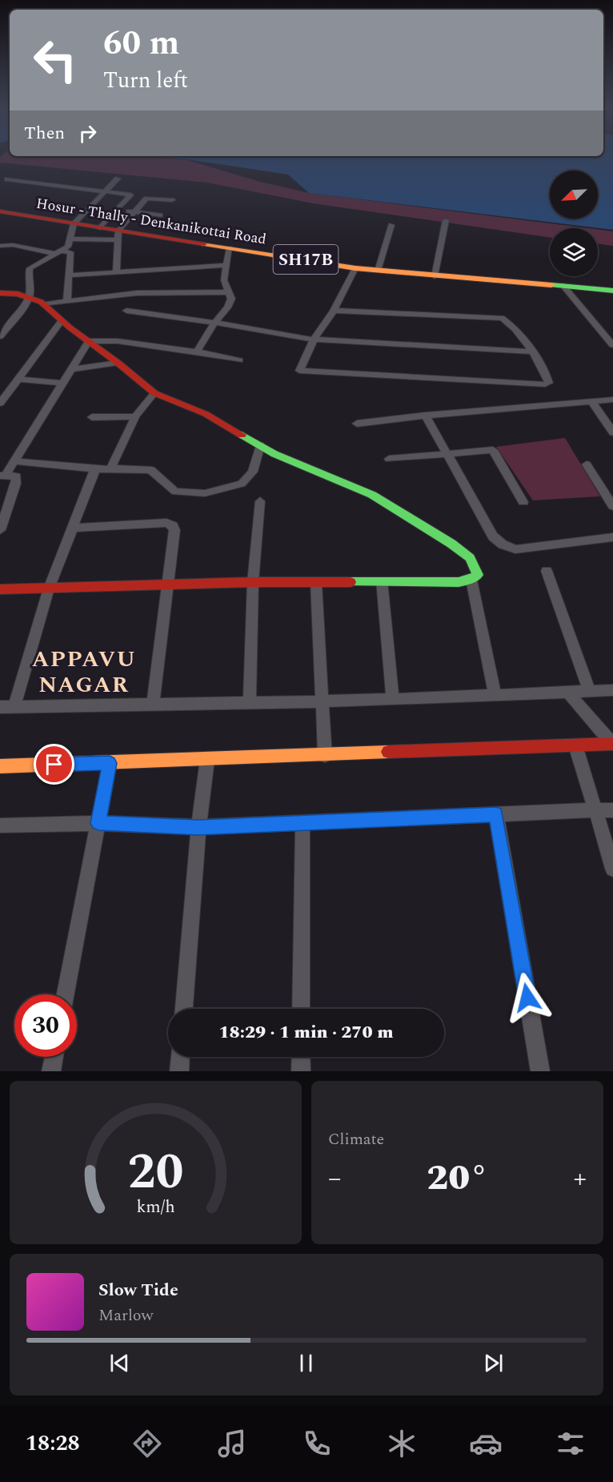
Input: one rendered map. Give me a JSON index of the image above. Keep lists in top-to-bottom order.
{
  "streets": {
    "street": ["Hosur - Thally - Denkanikottai Road", "SH17B"]
  },
  "districts": ["APPAVU NAGAR"],
  "north": "bottom left",
  "page": {
    "turn": ["60 m", "Turn left"],
    "then": "Then",
    "limit": "30",
    "trip": "18:29 · 1 min · 270 m",
    "tile": "Climate",
    "heat": ["−", "20°", "+"],
    "song": ["Slow Tide", "Marlow"],
    "tabs": "18:28",
    "gauge": ["20", "km/h"]
  }
}
